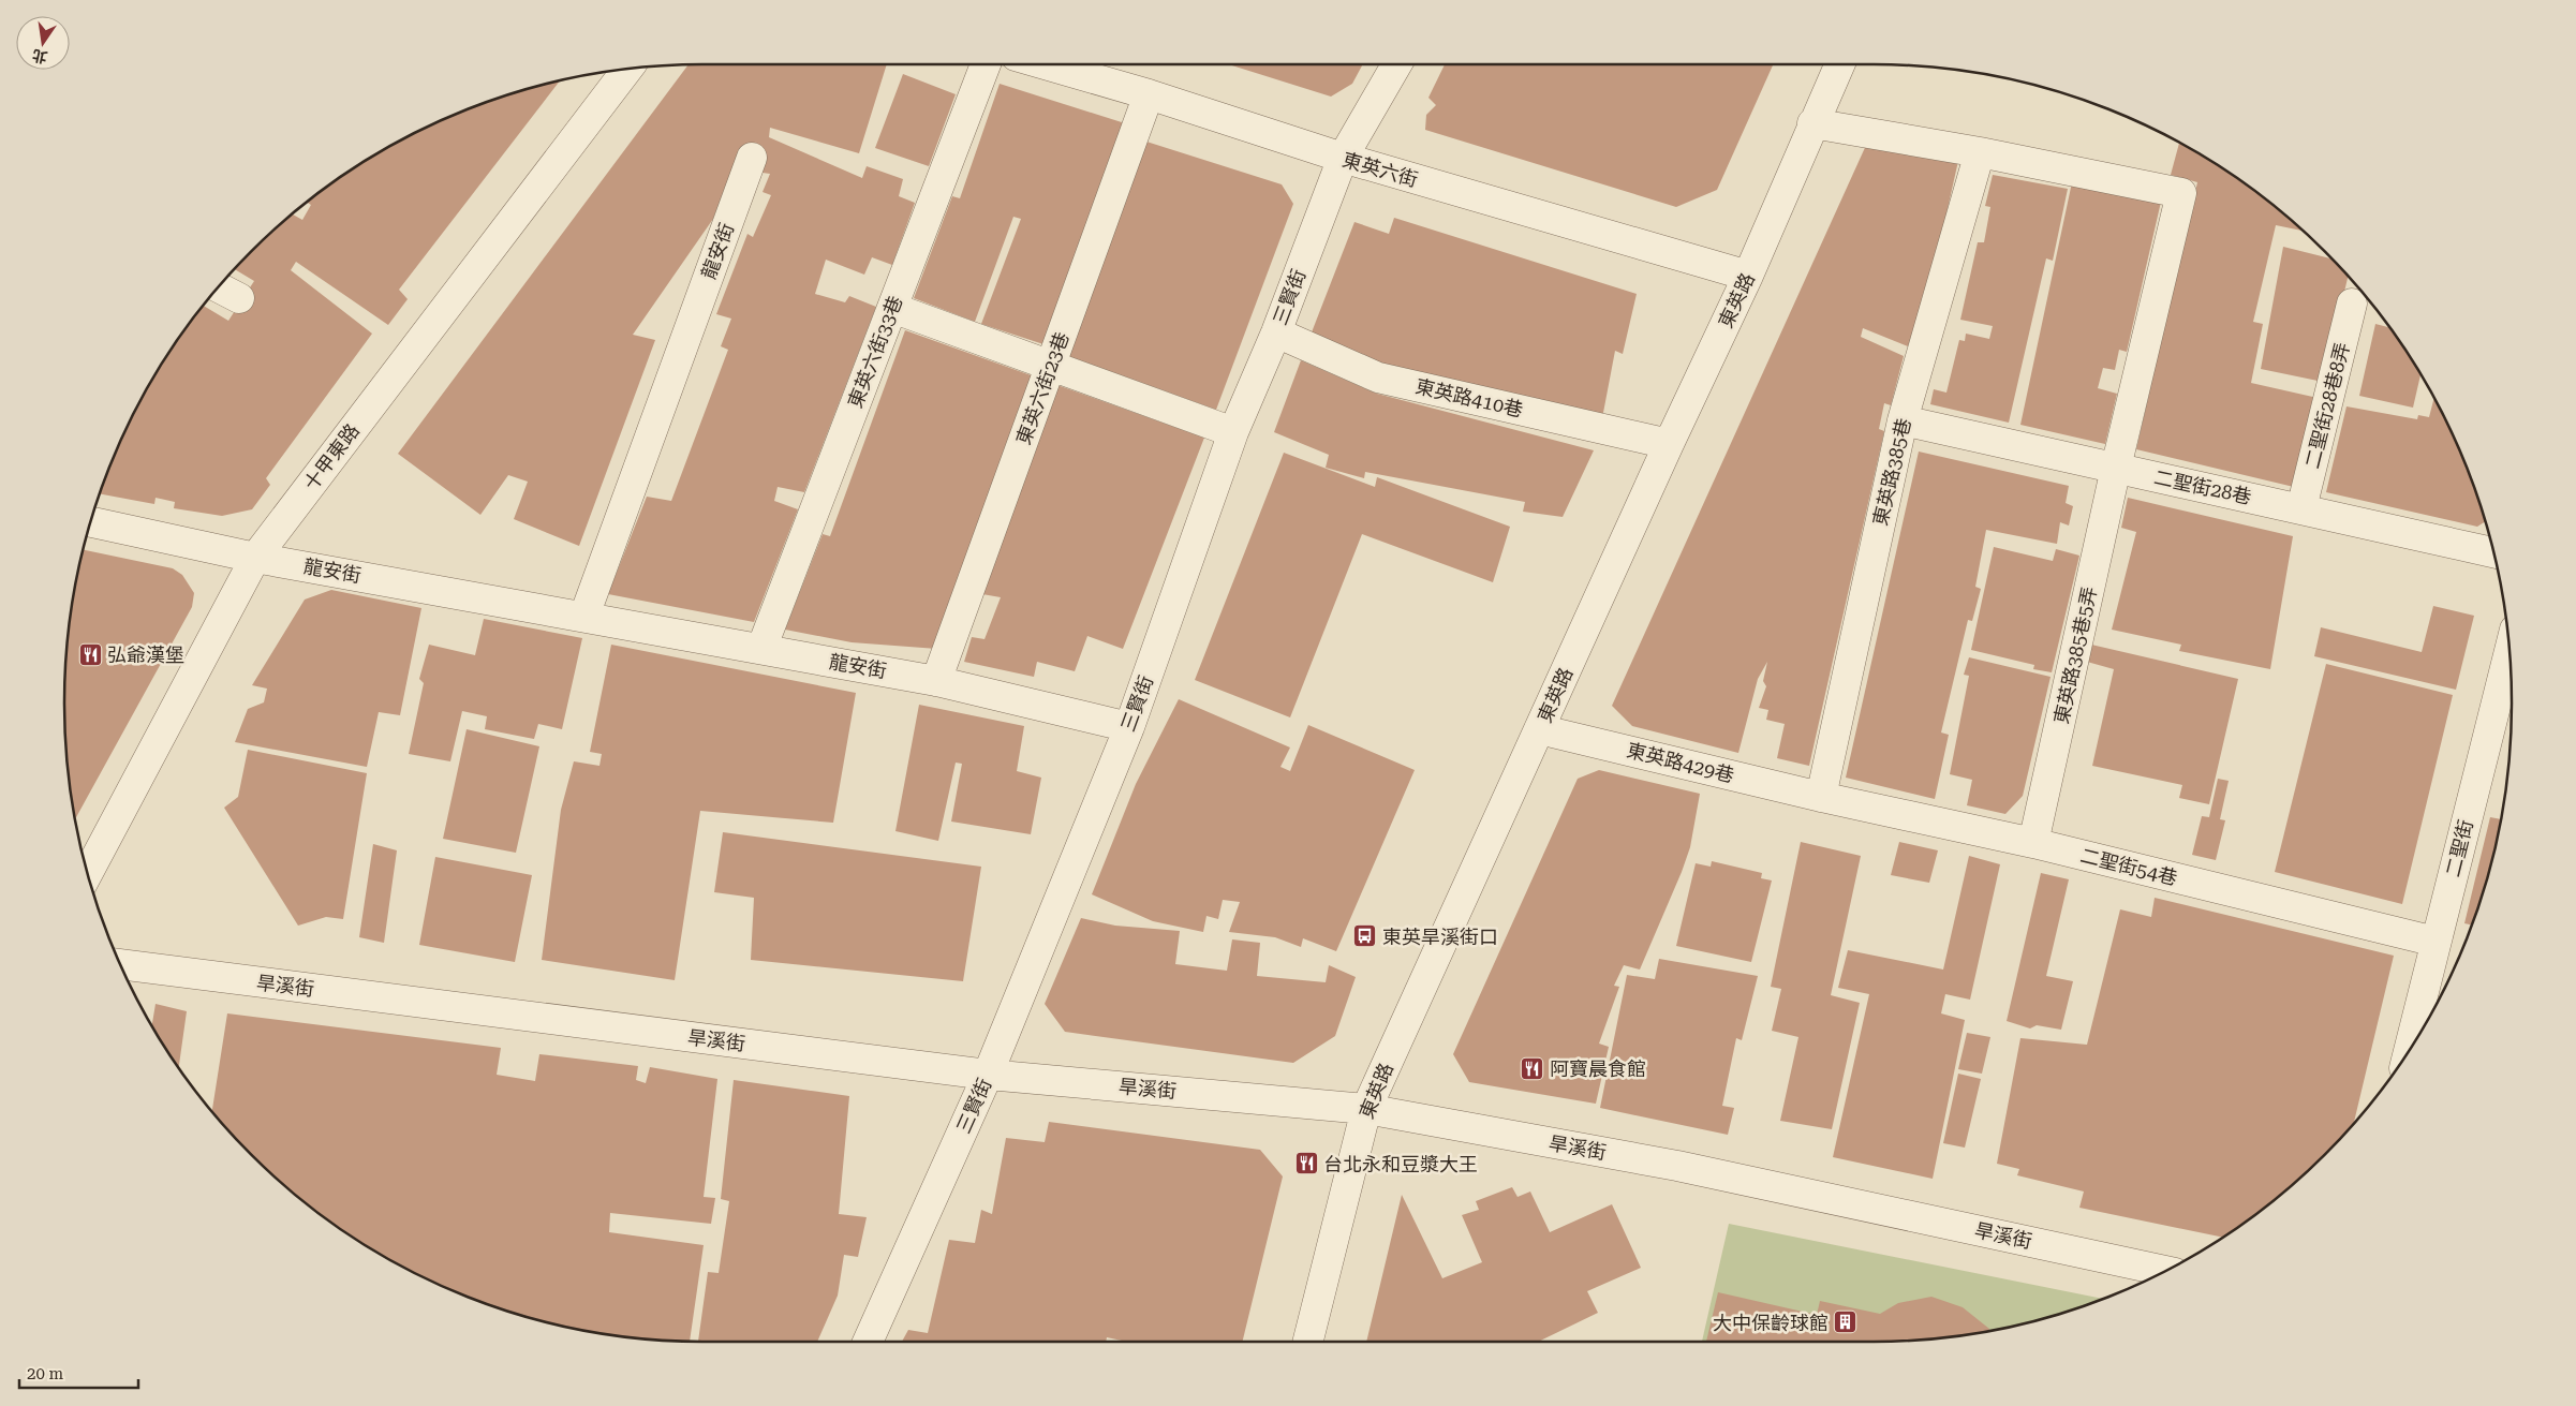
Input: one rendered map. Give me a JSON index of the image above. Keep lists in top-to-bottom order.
{
  "streets": {
    "street": [
      "東英六街",
      "龍安街",
      "三賢街",
      "東英路",
      "東英六街33巷",
      "東英六街23巷",
      "東英路410巷",
      "二聖街28巷8弄",
      "十甲東路",
      "東英路385巷",
      "二聖街28巷",
      "東英路385巷5弄",
      "東英路429巷",
      "二聖街",
      "二聖街54巷",
      "旱溪街"
    ]
  },
  "crossings": [
    ["東英六街", "三賢街"],
    ["東英六街", "東英路"],
    ["東英六街", "東英六街23巷"],
    ["龍安街", "三賢街"],
    ["龍安街", "東英六街33巷"],
    ["龍安街", "東英六街23巷"],
    ["龍安街", "十甲東路"],
    ["三賢街", "東英路410巷"],
    ["三賢街", "旱溪街"],
    ["東英路", "東英路410巷"],
    ["東英路", "東英路429巷"],
    ["東英路", "旱溪街"],
    ["二聖街28巷8弄", "二聖街28巷"],
    ["東英路385巷", "二聖街28巷"],
    ["東英路385巷", "東英路429巷"],
    ["東英路385巷", "二聖街54巷"],
    ["二聖街28巷", "東英路385巷5弄"],
    ["東英路385巷5弄", "二聖街54巷"],
    ["東英路429巷", "二聖街54巷"],
    ["二聖街", "二聖街54巷"]
  ],
  "places": {
    "restaurant": ["弘爺漢堡", "阿寶晨食館", "台北永和豆漿大王"],
    "bus stop": ["東英旱溪街口"],
    "building": ["大中保齡球館"]
  },
  "scale_bar": "20 m",
  "north": "bottom"
}
